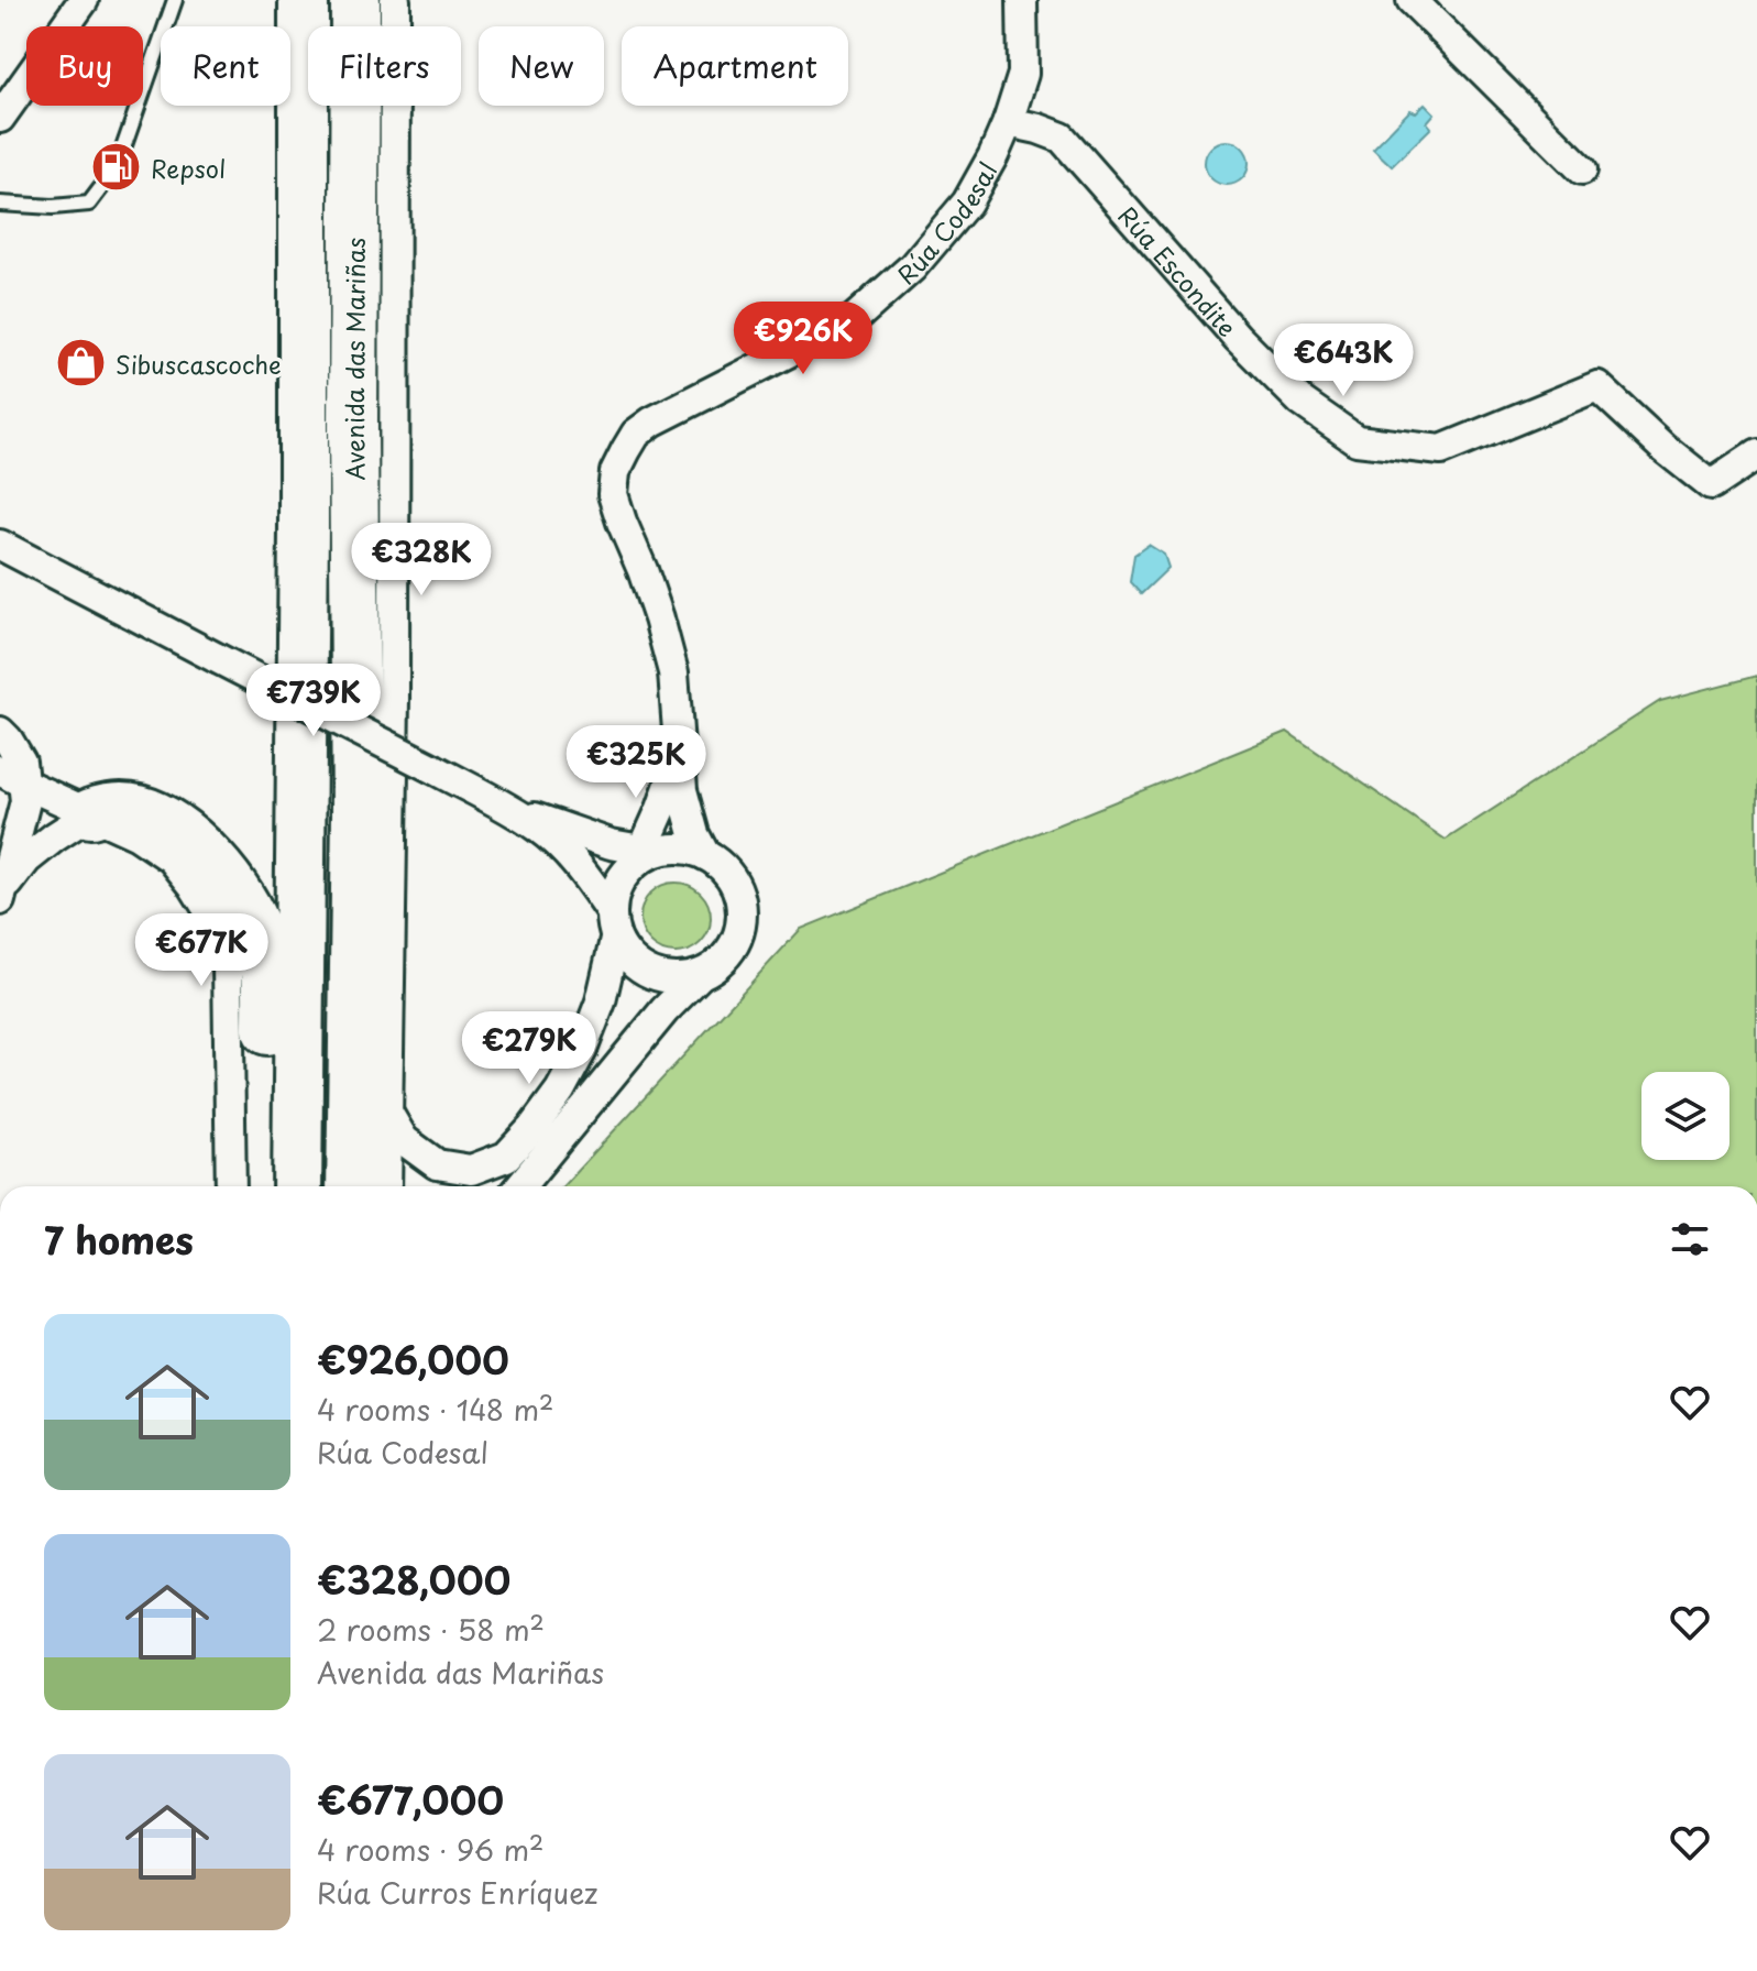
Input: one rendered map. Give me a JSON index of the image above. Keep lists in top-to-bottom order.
{
  "streets": {
    "highway": ["Avenida das Mariñas"],
    "street": ["Rúa Codesal", "Rúa Escondite"]
  },
  "crossings": [
    ["Rúa Codesal", "Rúa Escondite"]
  ],
  "places": {
    "fuel station": ["Repsol"],
    "shop": ["Sibuscascoche"]
  },
  "page": {
    "chip": [
      "Buy",
      "Rent",
      "Filters",
      "New",
      "Apartment"
    ],
    "price": [
      "€926K",
      "€643K",
      "€328K",
      "€739K",
      "€325K",
      "€677K",
      "€279K"
    ],
    "heading": "7 homes",
    "list": [
      {
        "name": "€926,000",
        "note": "4 rooms · 148 m² · Rúa Codesal"
      },
      {
        "name": "€328,000",
        "note": "2 rooms · 58 m² · Avenida das Mariñas"
      },
      {
        "name": "€677,000",
        "note": "4 rooms · 96 m² · Rúa Curros Enríquez"
      }
    ]
  }
}
